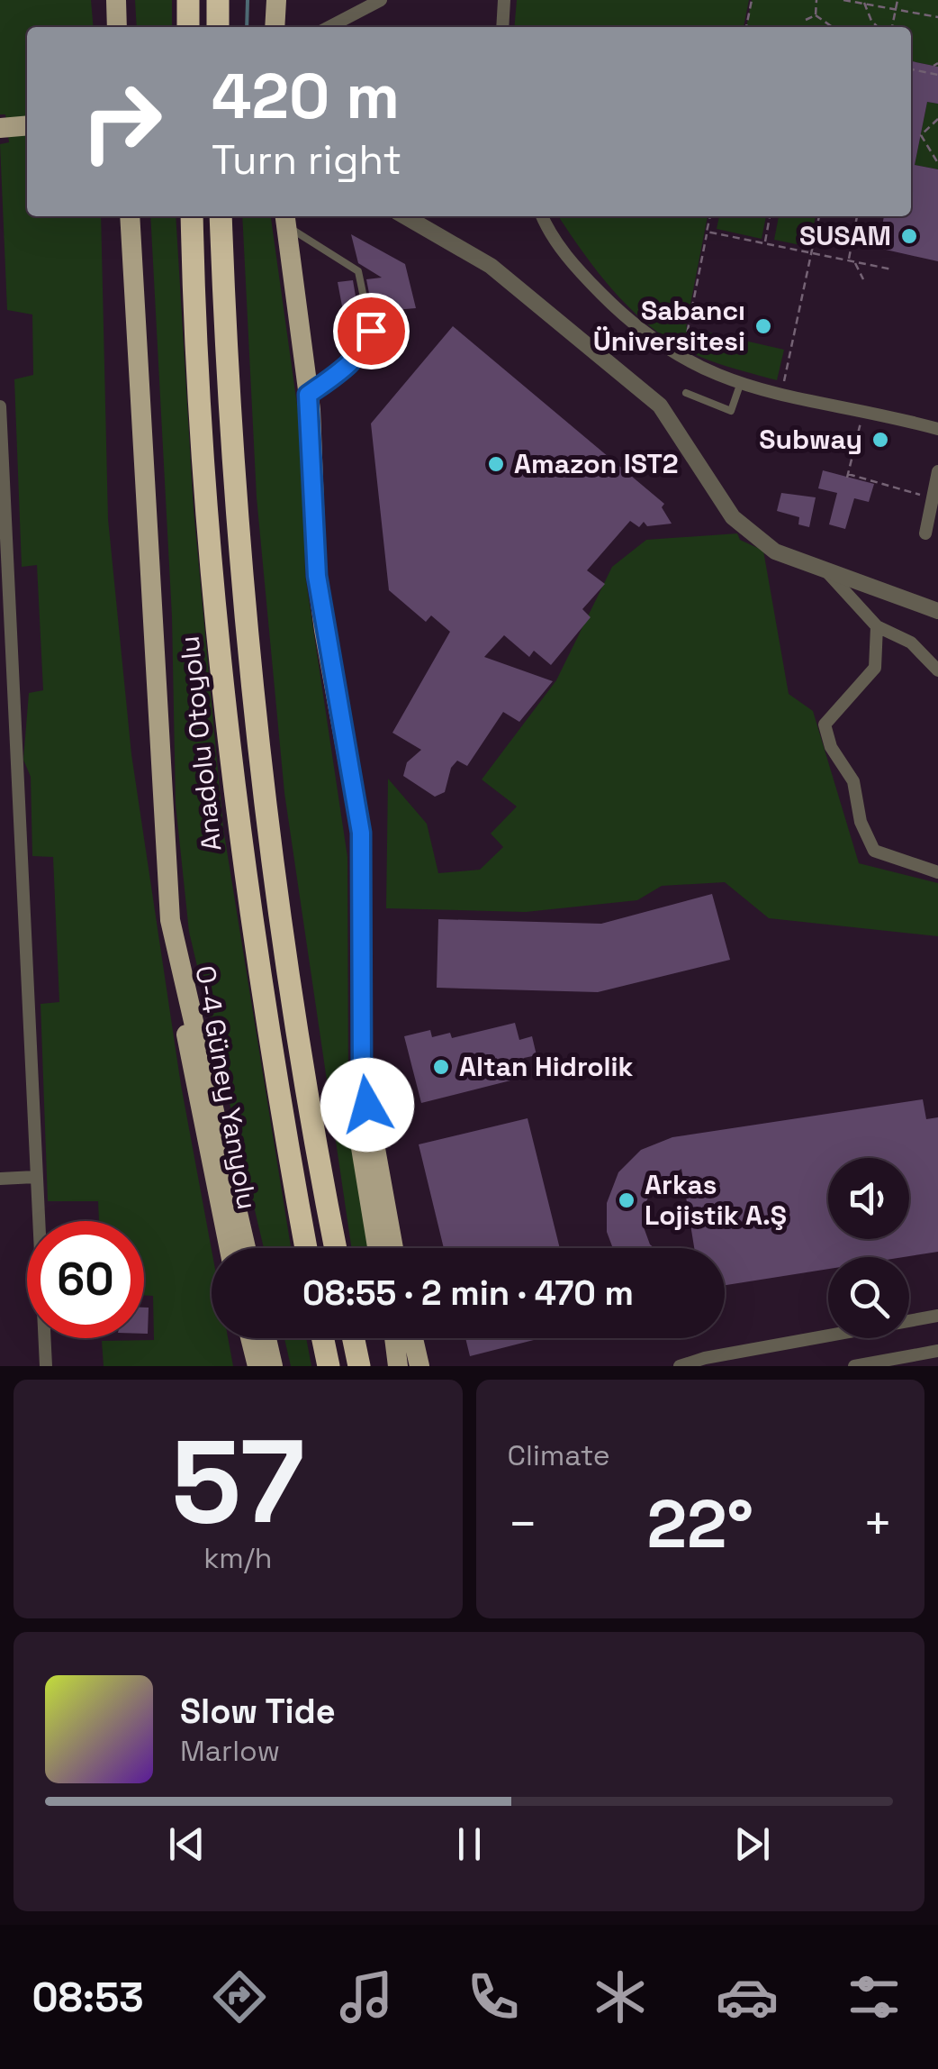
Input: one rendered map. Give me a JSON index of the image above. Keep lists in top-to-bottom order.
{
  "streets": {
    "highway": ["Anadolu Otoyolu"],
    "main road": ["O-4 Güney Yanyolu"]
  },
  "places": [
    "SUSAM",
    "Sabancı Üniversitesi",
    "Subway",
    "Amazon IST2",
    "Altan Hidrolik",
    "Arkas Lojistik A.Ş"
  ],
  "page": {
    "turn": ["420 m", "Turn right"],
    "limit": "60",
    "trip": "08:55 · 2 min · 470 m",
    "tile": [
      ["57", "km/h"],
      "Climate"
    ],
    "heat": ["−", "22°", "+"],
    "song": ["Slow Tide", "Marlow"],
    "tabs": "08:53"
  }
}
